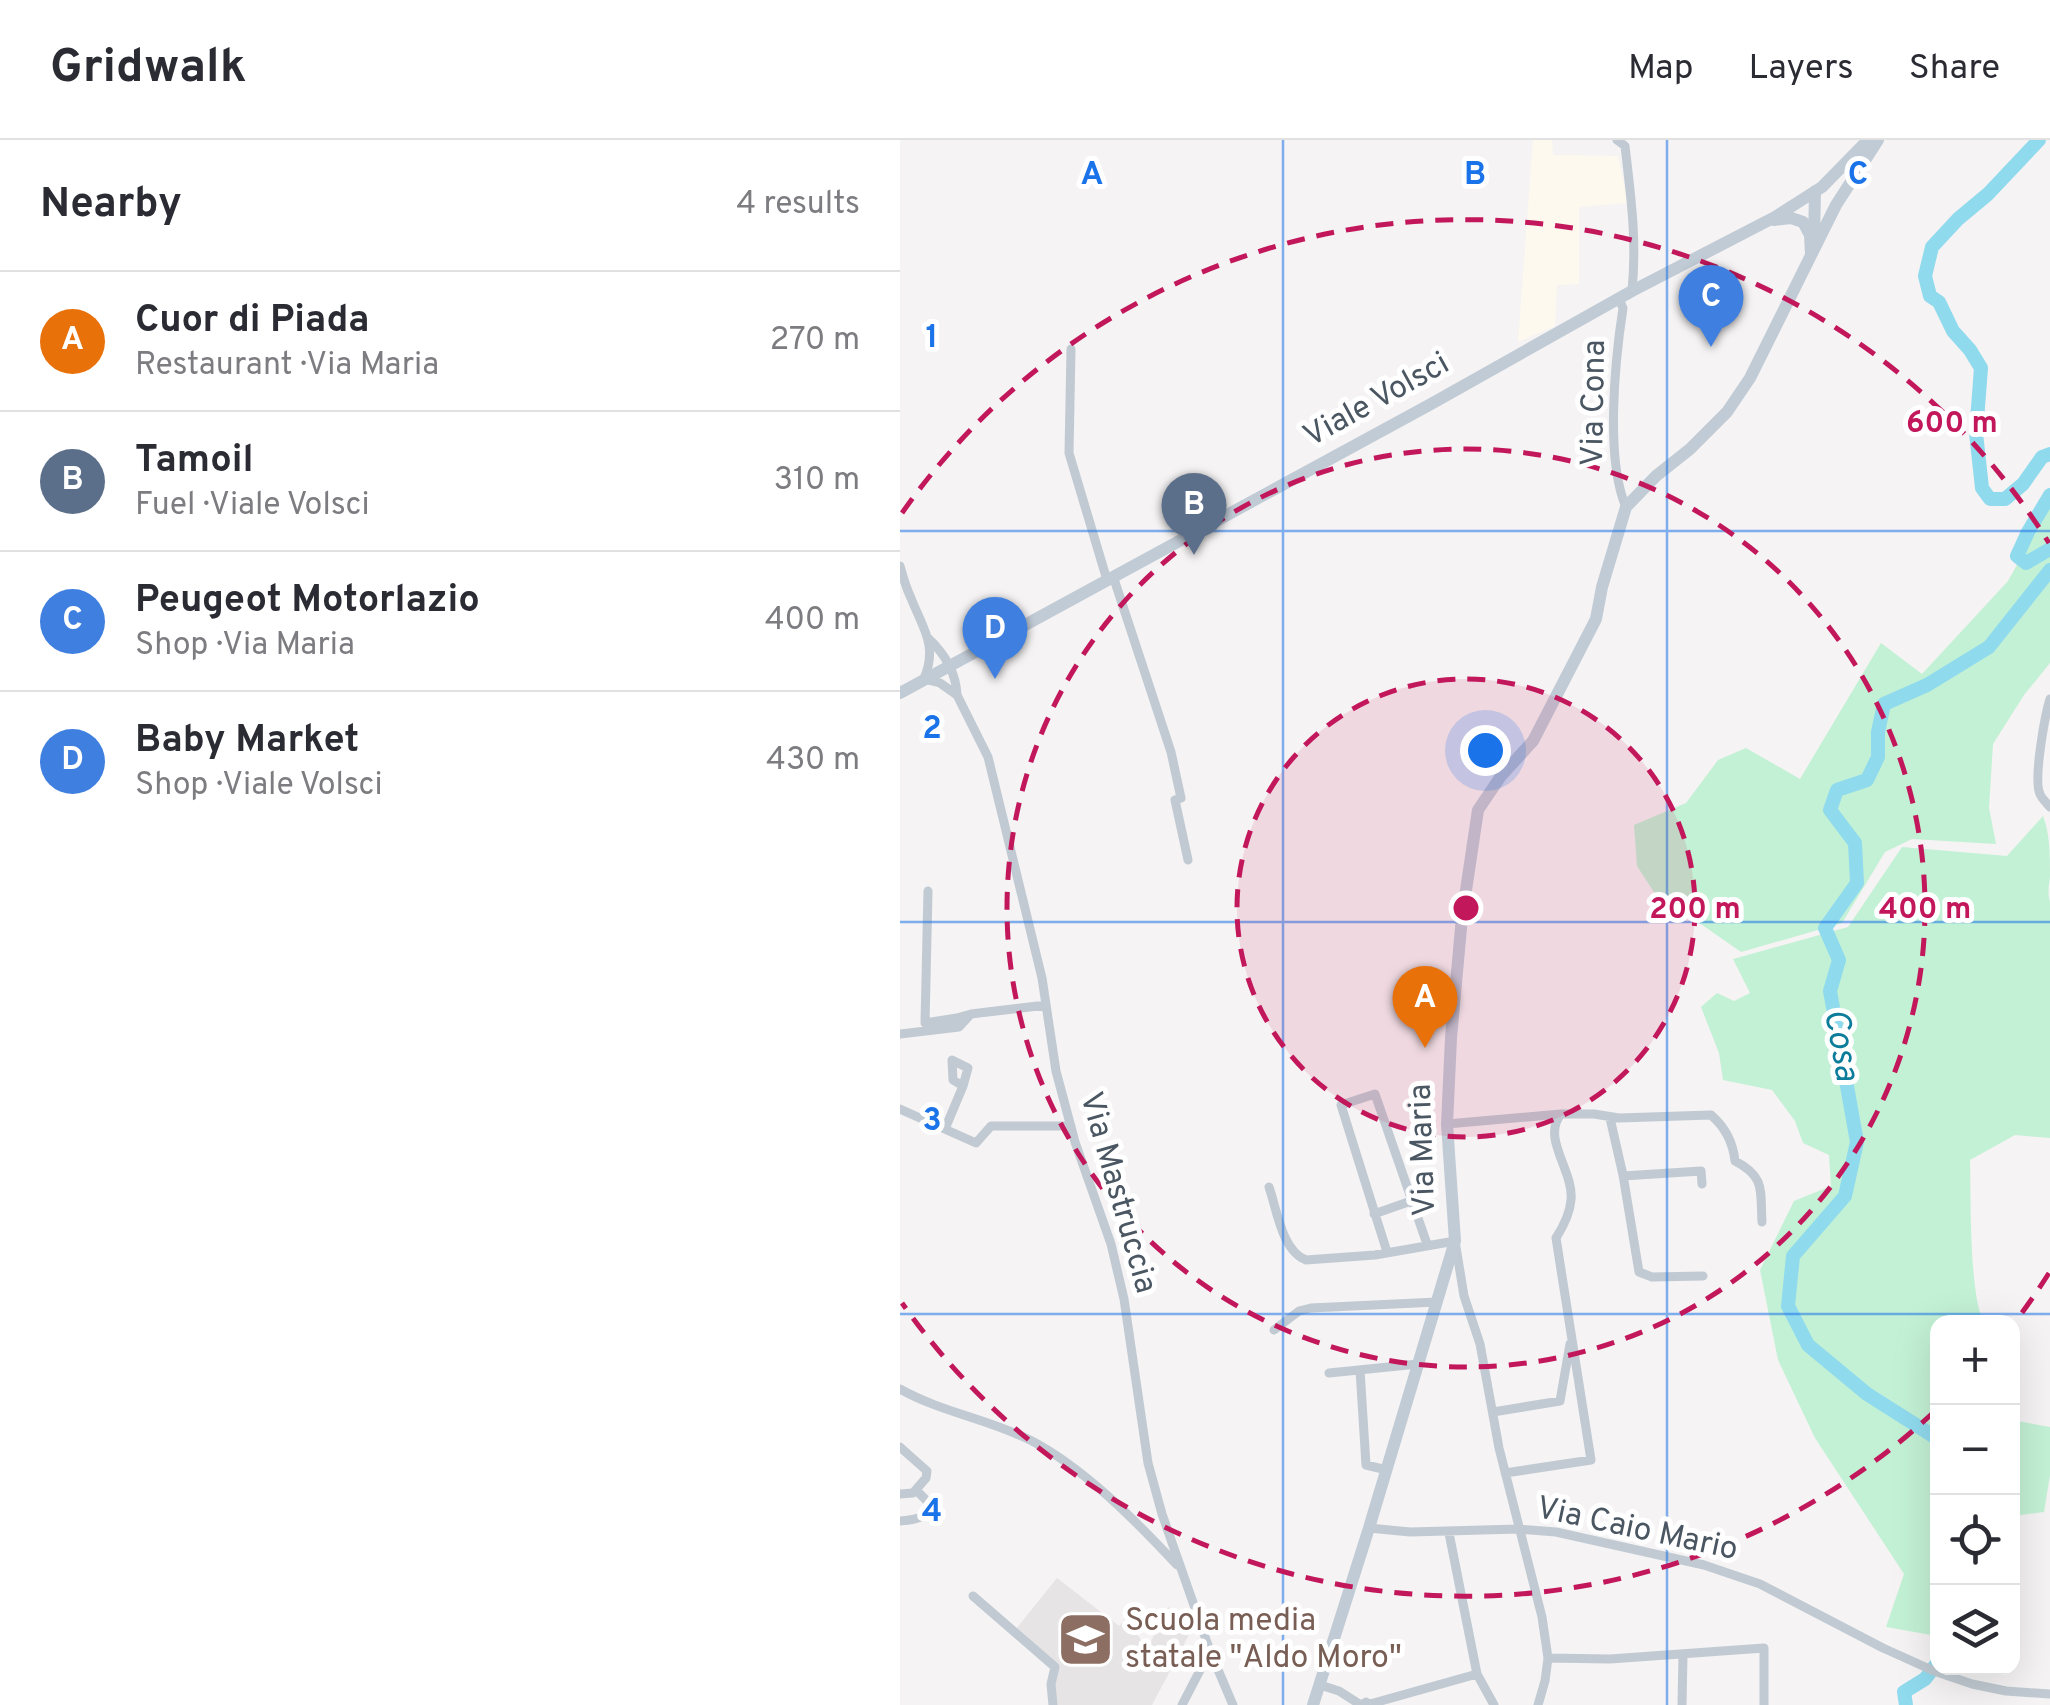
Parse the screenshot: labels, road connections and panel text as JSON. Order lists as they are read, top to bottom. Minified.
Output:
{"streets":{"street":["Viale Volsci","Via Cona","Via Maria","Via Mastruccia","Via Caio Mario"]},"crossings":[["Viale Volsci","Via Cona"],["Viale Volsci","Via Mastruccia"],["Via Cona","Via Maria"],["Via Maria","Via Caio Mario"]],"water":["Cosa"],"places":{"school or university":["Scuola media statale \"Aldo Moro\""]},"page":{"header":"Gridwalk","nav":["Map","Layers","Share"],"heading":["Nearby","4 results"],"pins":["C","B","D","A"],"list":[{"mark":"A","name":"Cuor di Piada","note":"Restaurant · Via Maria","value":"270 m"},{"mark":"B","name":"Tamoil","note":"Fuel · Viale Volsci","value":"310 m"},{"mark":"C","name":"Peugeot Motorlazio","note":"Shop · Via Maria","value":"400 m"},{"mark":"D","name":"Baby Market","note":"Shop · Viale Volsci","value":"430 m"}],"map_buttons":["+","−"]},"grid":{"columns":["A","B","C"],"rows":["1","2","3","4"]},"rings":["600 m","200 m","400 m"]}
